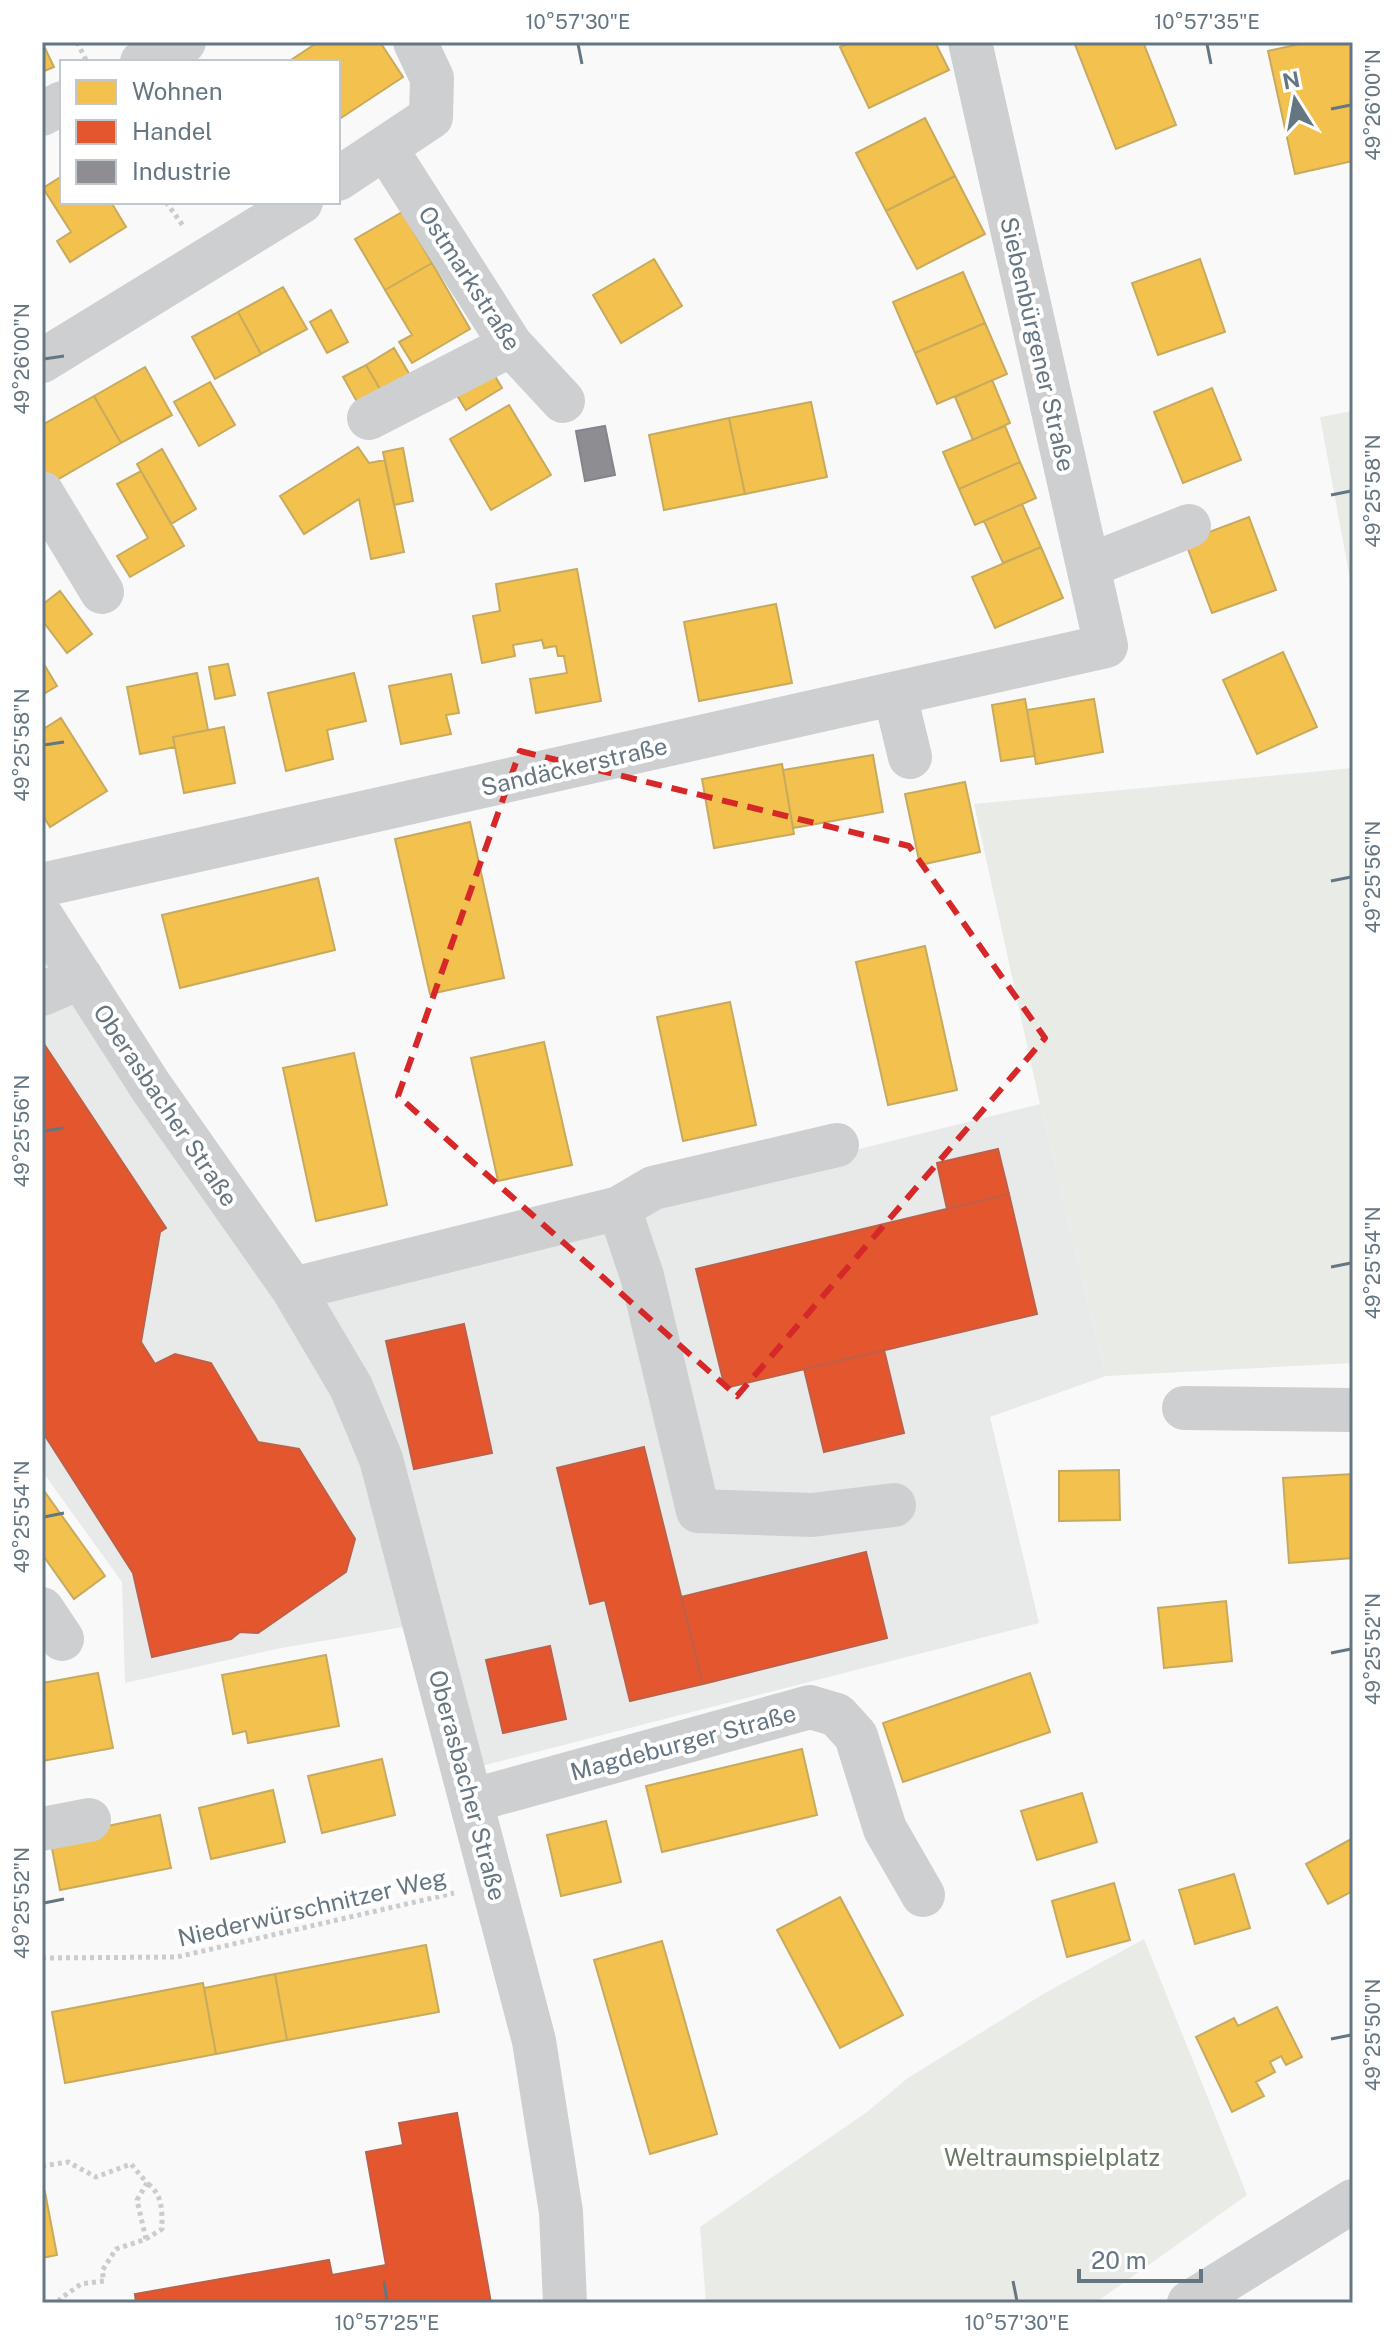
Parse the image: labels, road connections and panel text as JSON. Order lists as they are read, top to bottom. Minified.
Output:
{"streets":{"street":["Ostmarkstraße","Siebenbürgener Straße","Sandäckerstraße","Oberasbacher Straße","Magdeburger Straße"],"path":["Niederwürschnitzer Weg"]},"crossings":[["Siebenbürgener Straße","Sandäckerstraße"],["Oberasbacher Straße","Magdeburger Straße"],["Oberasbacher Straße","Niederwürschnitzer Weg"]],"parks":["Weltraumspielplatz"],"legend":["Wohnen","Handel","Industrie"],"scale_bar":"20 m","north":"top","coordinates":["10°57'30\"E","10°57'35\"E","49°26'00\"N","49°25'58\"N","49°25'56\"N","49°25'54\"N","49°25'52\"N","49°25'50\"N","10°57'25\"E"]}
